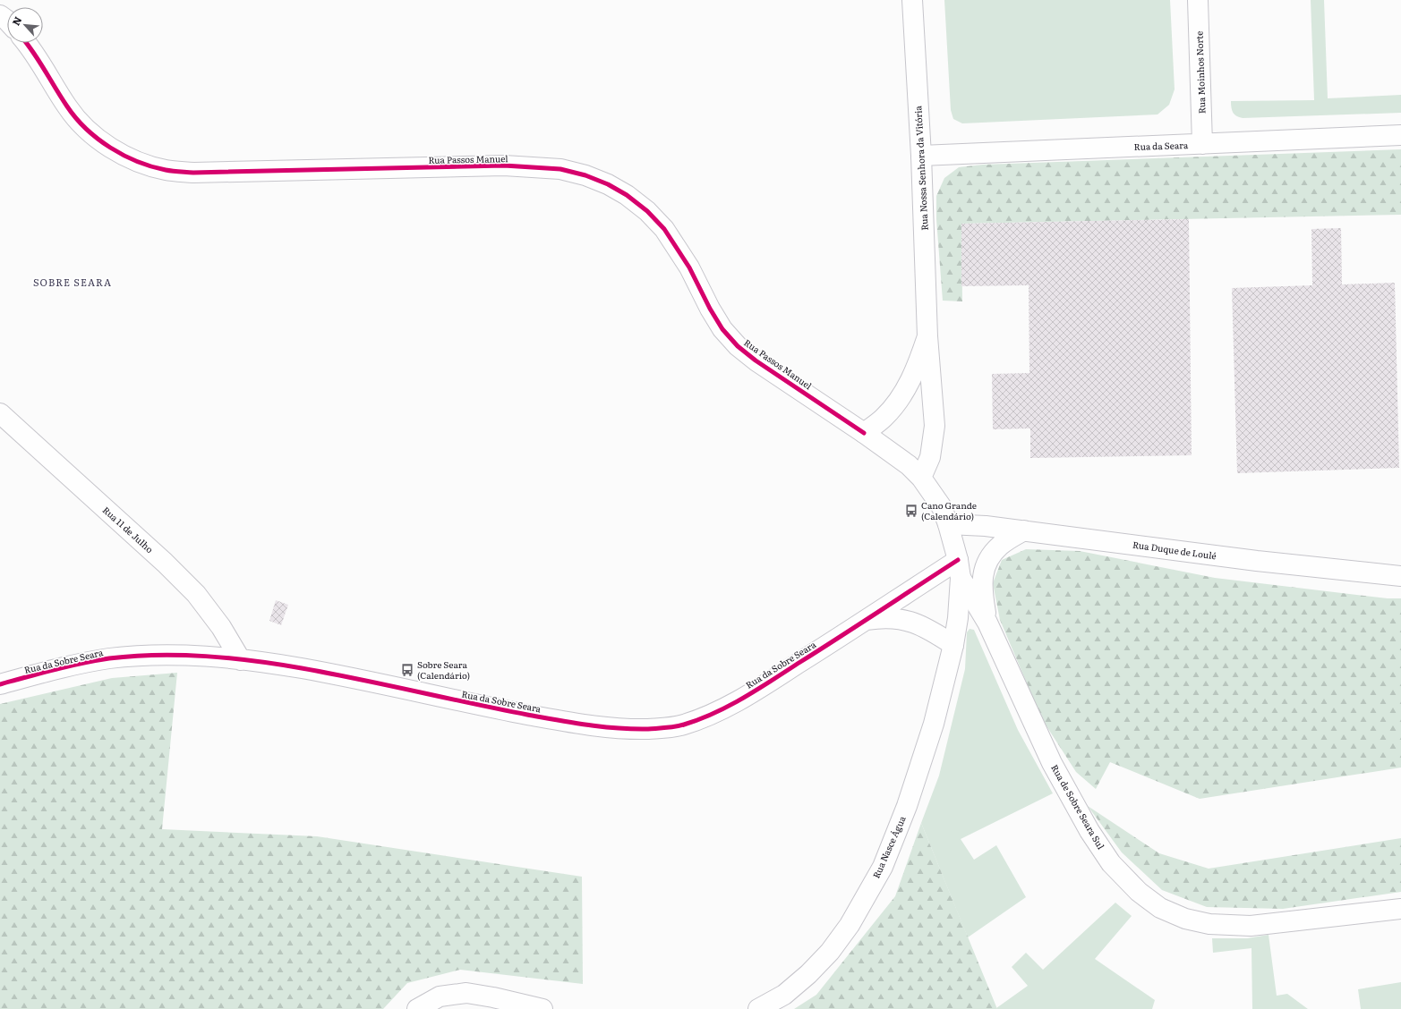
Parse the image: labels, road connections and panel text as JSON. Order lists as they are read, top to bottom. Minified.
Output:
{"streets":{"street":["Rua Moinhos Norte","Rua da Seara","Rua Passos Manuel","Rua Nossa Senhora da Vitória","Rua 11 de Julho","Rua Duque de Loulé","Rua da Sobre Seara","Rua de Sobre Seara Sul","Rua Nasce Água"]},"crossings":[["Rua Moinhos Norte","Rua da Seara"],["Rua da Seara","Rua Nossa Senhora da Vitória"],["Rua Passos Manuel","Rua Nossa Senhora da Vitória"],["Rua Passos Manuel","Rua Duque de Loulé"],["Rua Passos Manuel","Rua da Sobre Seara"],["Rua Passos Manuel","Rua de Sobre Seara Sul"],["Rua Passos Manuel","Rua Nasce Água"],["Rua 11 de Julho","Rua da Sobre Seara"],["Rua Duque de Loulé","Rua de Sobre Seara Sul"],["Rua da Sobre Seara","Rua de Sobre Seara Sul"],["Rua da Sobre Seara","Rua Nasce Água"]],"districts":["SOBRE SEARA"],"places":{"bus stop":["Cano Grande (Calendário)","Sobre Seara (Calendário)"]},"north":"top left"}
